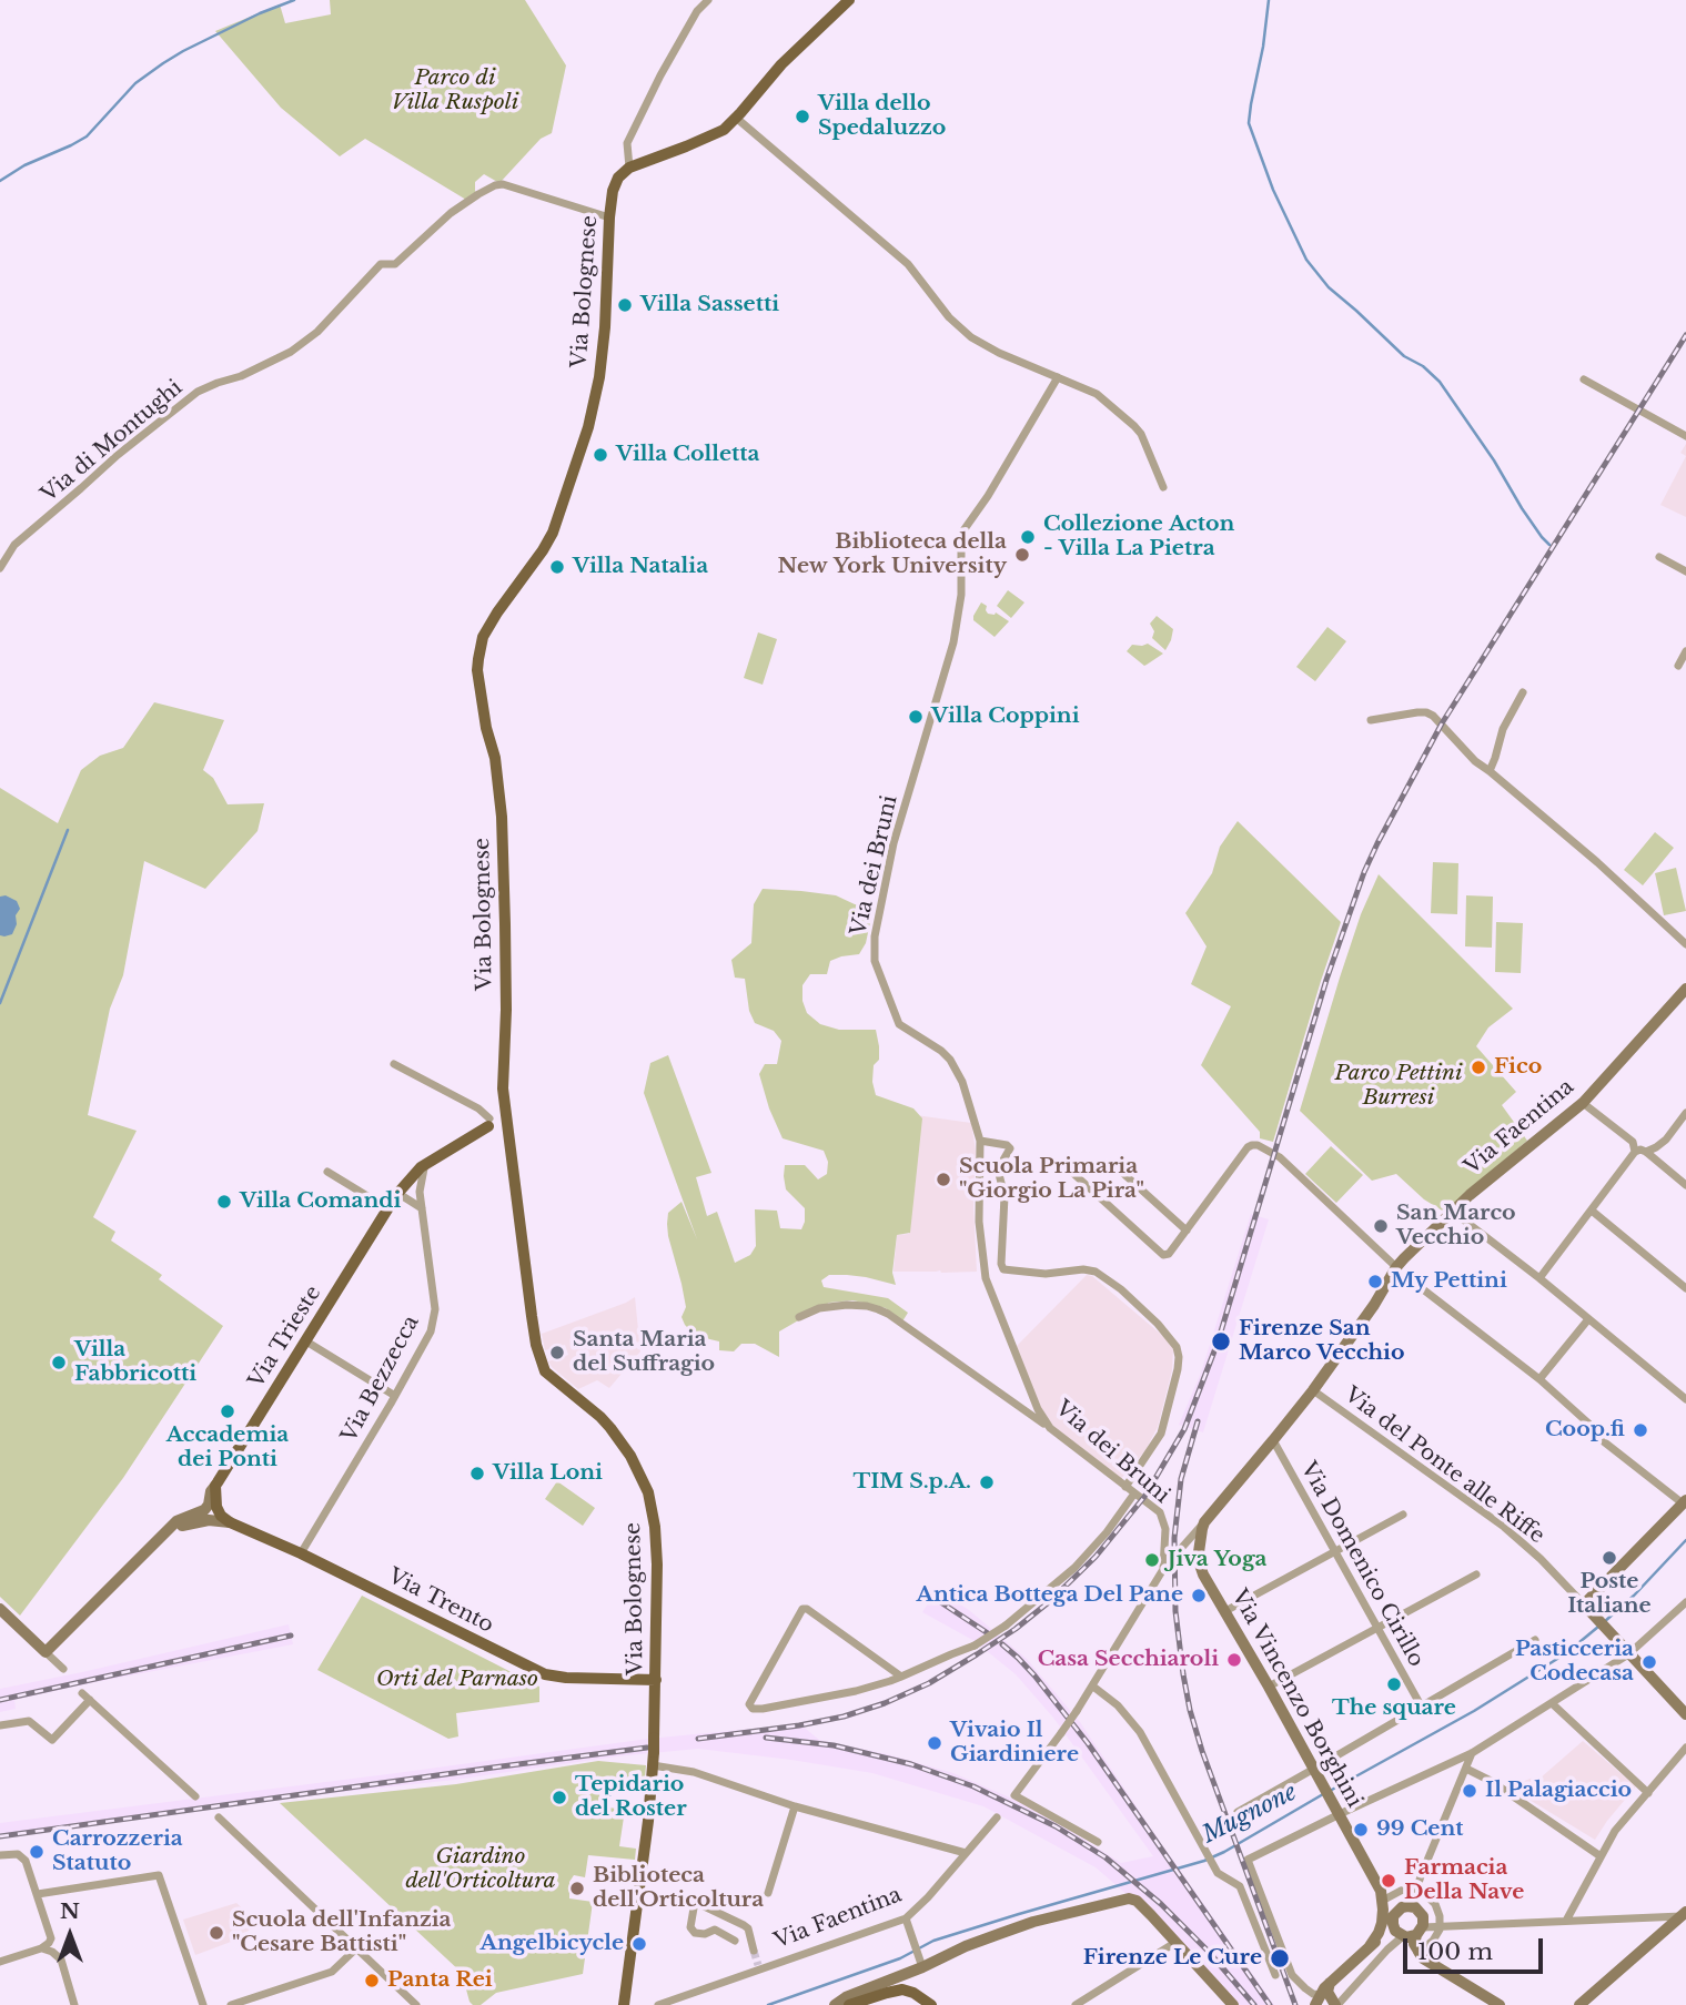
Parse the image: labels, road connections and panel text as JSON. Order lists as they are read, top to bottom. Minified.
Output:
{"streets":{"main road":["Via Bolognese","Via Trieste","Via Trento"],"street":["Via di Montughi","Via dei Bruni","Via Faentina","Via Bezzecca","Via del Ponte alle Riffe","Via Domenico Cirillo","Via Vincenzo Borghini"]},"crossings":[["Via Bolognese","Via di Montughi"],["Via Bolognese","Via Trieste"],["Via Bolognese","Via Trento"],["Via Faentina","Via del Ponte alle Riffe"],["Via Faentina","Via Domenico Cirillo"],["Via Faentina","Via Vincenzo Borghini"],["Via Trieste","Via Bezzecca"],["Via Trieste","Via Trento"],["Via Bezzecca","Via Trento"]],"water":["Mugnone"],"parks":["Parco di Villa Ruspoli","Parco Pettini Burresi","Orti del Parnaso","Giardino dell'Orticoltura"],"places":["Villa dello Spedaluzzo","Villa Sassetti","Villa Colletta","Collezione Acton - Villa La Pietra","Biblioteca della New York University","Villa Natalia","Villa Coppini","Fico","Scuola Primaria \"Giorgio La Pira\"","Villa Comandi","San Marco Vecchio","My Pettini","Firenze San Marco Vecchio","Santa Maria del Suffragio","Villa Fabbricotti","Accademia dei Ponti","Coop.fi","Villa Loni","TIM S.p.A.","Poste Italiane","Jiva Yoga","Antica Bottega Del Pane","Casa Secchiaroli","Pasticceria Codecasa","The square","Vivaio Il Giardiniere","Il Palagiaccio","Tepidario del Roster","99 Cent","Carrozzeria Statuto","Farmacia Della Nave","Biblioteca dell'Orticoltura","Scuola dell'Infanzia \"Cesare Battisti\"","Angelbicycle","Firenze Le Cure","Panta Rei"],"scale_bar":"100 m","north":"top"}
